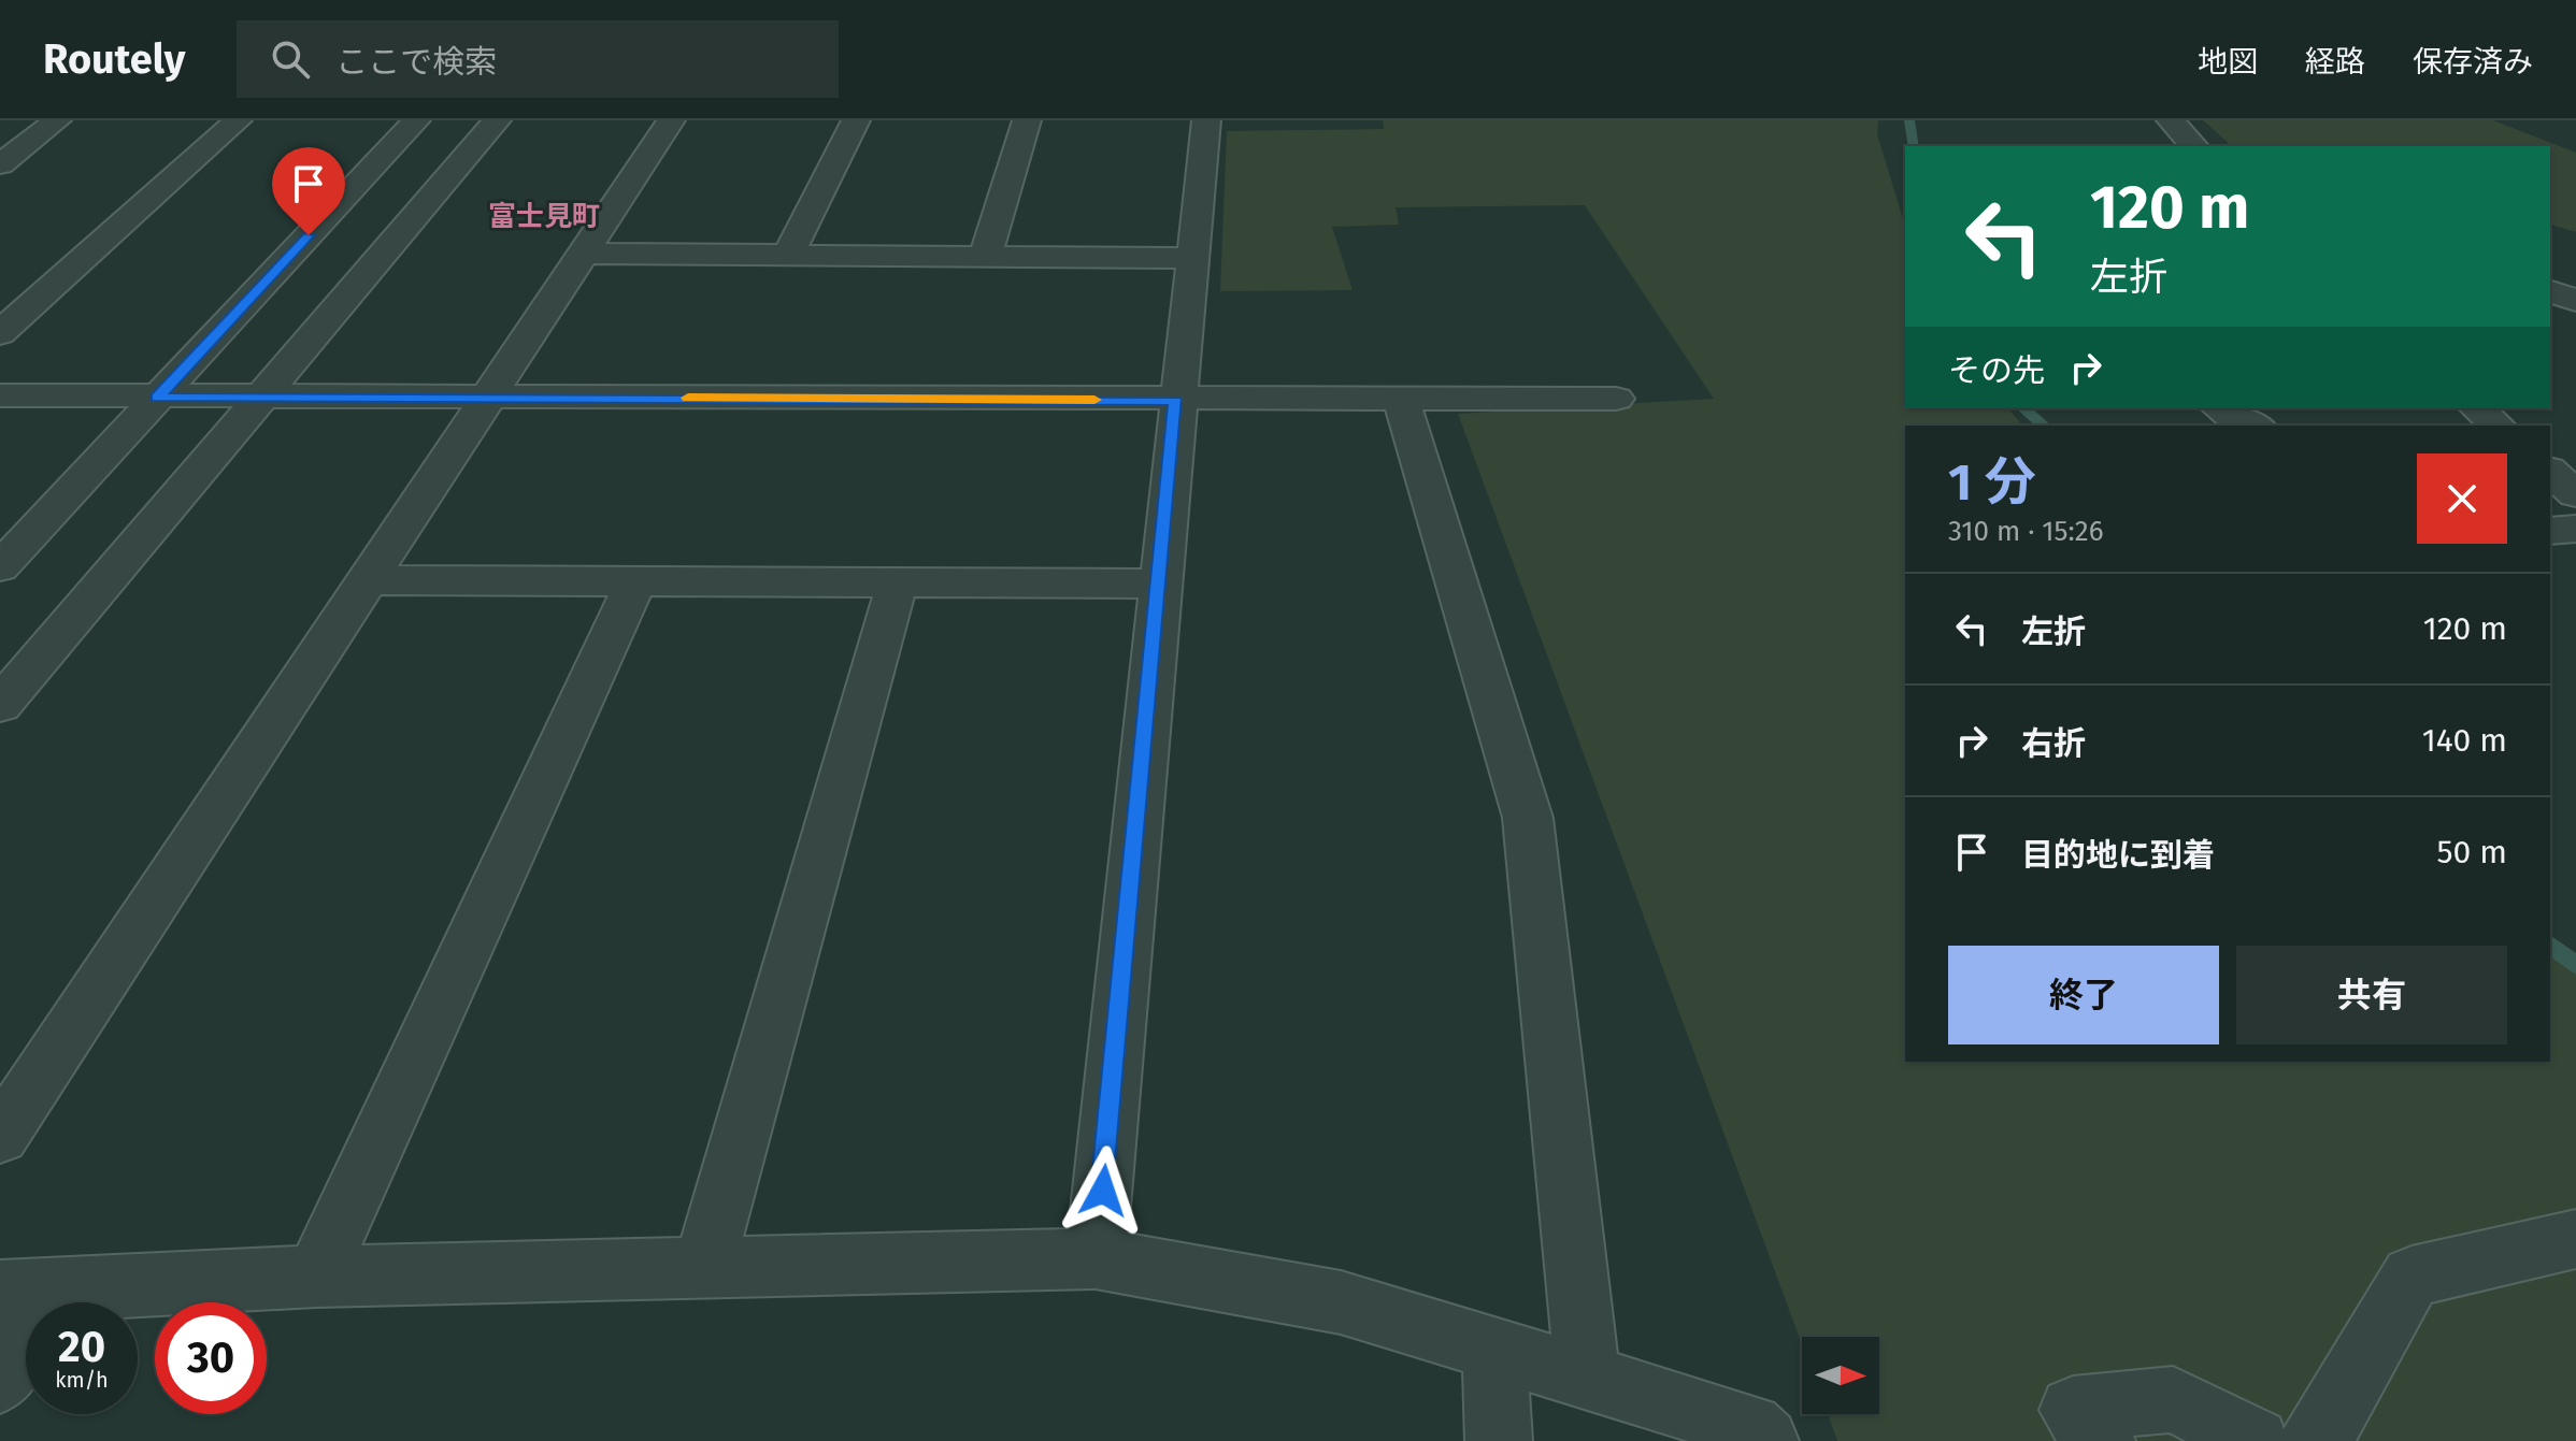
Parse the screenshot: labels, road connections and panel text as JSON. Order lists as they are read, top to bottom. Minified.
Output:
{"districts":["富士見町"],"north":"right","page":{"header":"Routely","search":"ここで検索","nav":["地図","経路","保存済み"],"turn":["120 m","左折"],"then":"その先","heading":["1 分","310 m · 15:26"],"list":[{"name":"左折","value":"120 m"},{"name":"右折","value":"140 m"},{"name":"目的地に到着","value":"50 m"}],"buttons":["終了","共有"],"speed":"20 km/h","limit":"30"}}
